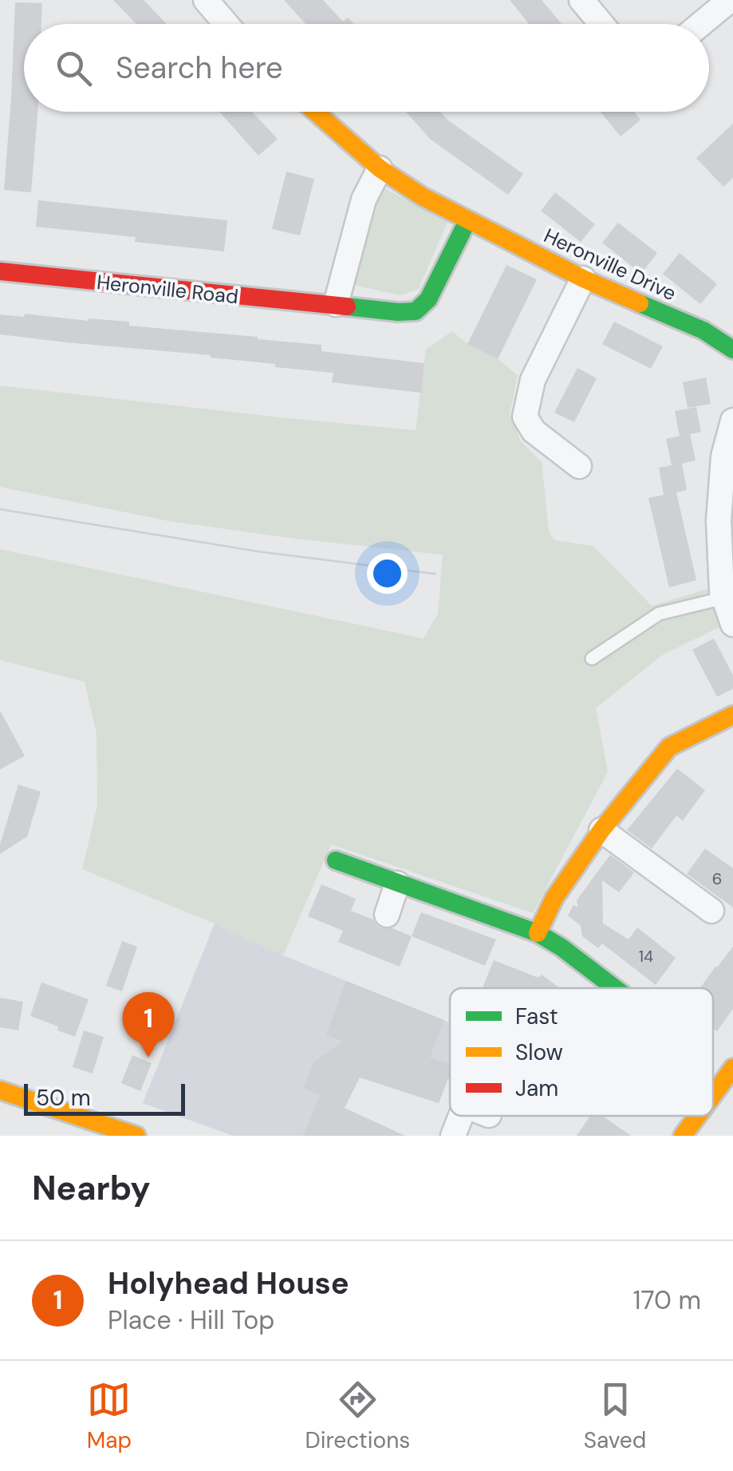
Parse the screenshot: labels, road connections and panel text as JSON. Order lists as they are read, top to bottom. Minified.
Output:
{"streets":{"street":["Heronville Drive","Heronville Road"]},"crossings":[["Heronville Drive","Heronville Road"]],"house_numbers":["6","14"],"legend":["Fast","Slow","Jam"],"scale_bar":"50 m","page":{"search":"Search here","pins":"1","scale":"50 m","heading":"Nearby","list":[{"mark":"1","name":"Holyhead House","note":"Place · Hill Top","value":"170 m"}],"nav":["Map","Directions","Saved"]}}
